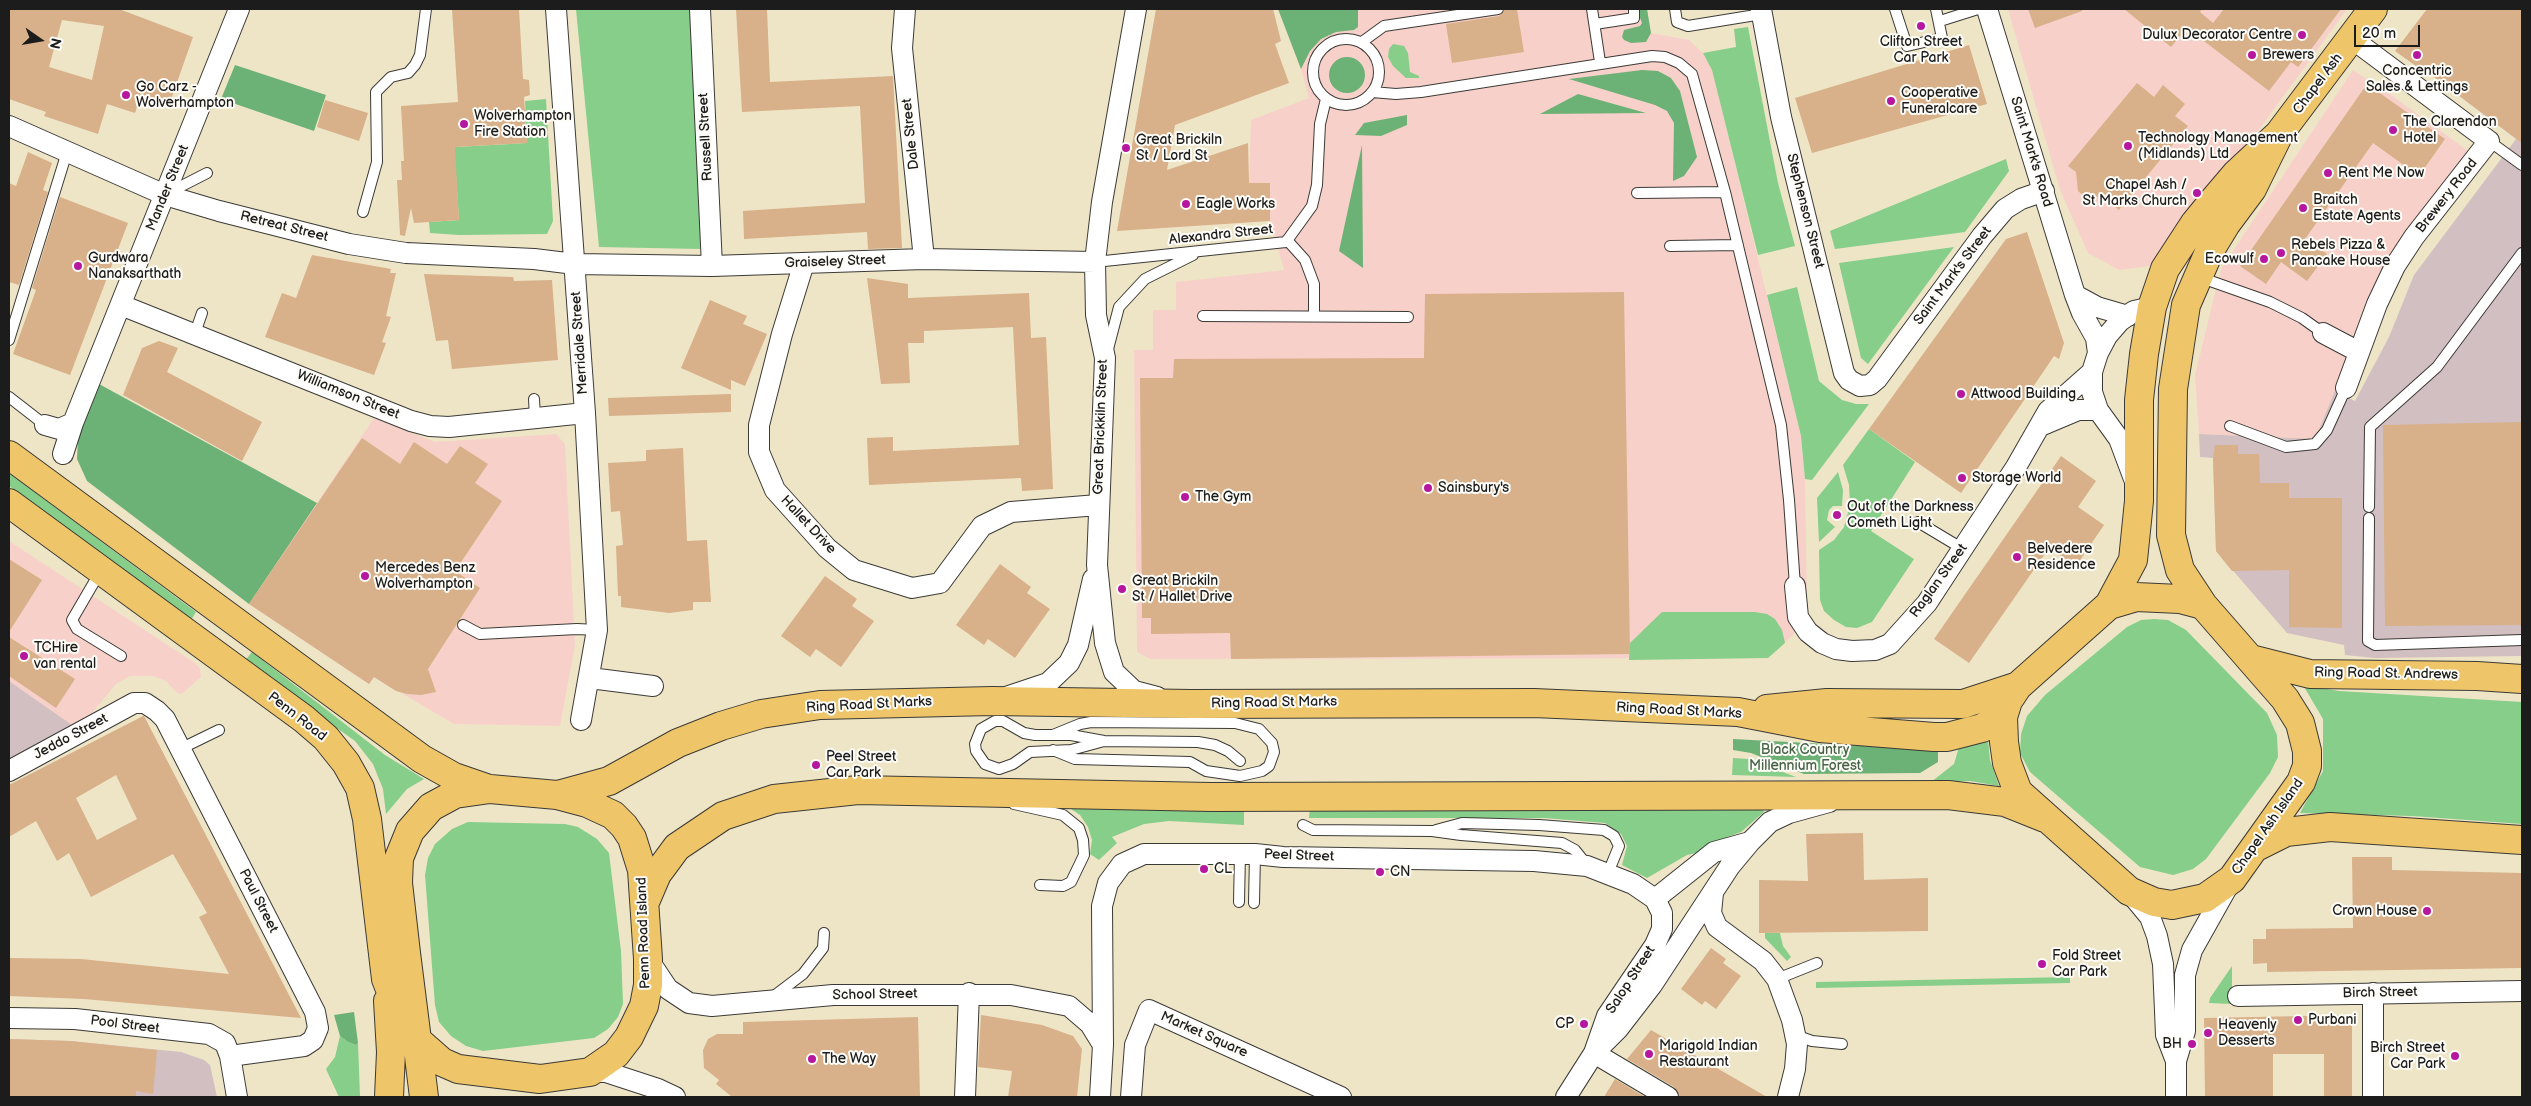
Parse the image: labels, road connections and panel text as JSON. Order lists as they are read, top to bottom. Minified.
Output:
{"streets":{"highway":["Chapel Ash","Ring Road St. Andrews","Ring Road St Marks","Penn Road","Chapel Ash Island","Penn Road Island"],"street":["Dale Street","Russell Street","Saint Mark's Road","Mander Street","Brewery Road","Stephenson Street","Retreat Street","Graiseley Street","Saint Mark's Street","Merridale Street","Williamson Street","Great Brickkiln Street","Hallet Drive","Raglan Street","Jeddo Street","Peel Street","Paul Street","Salop Street","Birch Street","School Street","Pool Street","Market Square"],"lane":["Alexandra Street"]},"crossings":[["Dale Street","Graiseley Street"],["Russell Street","Graiseley Street"],["Saint Mark's Road","Saint Mark's Street"],["Mander Street","Retreat Street"],["Mander Street","Williamson Street"],["Stephenson Street","Saint Mark's Street"],["Retreat Street","Graiseley Street"],["Retreat Street","Merridale Street"],["Alexandra Street","Graiseley Street"],["Alexandra Street","Great Brickkiln Street"],["Graiseley Street","Merridale Street"],["Graiseley Street","Great Brickkiln Street"],["Graiseley Street","Hallet Drive"],["Merridale Street","Williamson Street"],["Great Brickkiln Street","Hallet Drive"],["Great Brickkiln Street","Ring Road St Marks"],["Ring Road St. Andrews","Chapel Ash Island"],["Ring Road St Marks","Chapel Ash Island"],["Ring Road St Marks","Penn Road Island"],["Penn Road","Penn Road Island"],["Jeddo Street","Paul Street"],["Peel Street","Salop Street"],["Peel Street","School Street"],["Paul Street","Pool Street"],["Penn Road Island","School Street"]],"parks":["Black Country Millennium Forest"],"places":["Clifton Street Car Park","Dulux Decorator Centre","Brewers","Concentric Sales & Lettings","Go Carz - Wolverhampton","Cooperative Funeralcare","Wolverhampton Fire Station","The Clarendon Hotel","Technology Management (Midlands) Ltd","Great Brickiln St / Lord St","Rent Me Now","Chapel Ash / St Marks Church","Eagle Works","Braitch Estate Agents","Rebels Pizza & Pancake House","Ecowulf","Gurdwara Nanaksarthath","Attwood Building","Storage World","Sainsbury's","The Gym","Out of the Darkness Cometh Light","Belvedere Residence","Mercedes Benz Wolverhampton","Great Brickiln St / Hallet Drive","TCHire van rental","Peel Street Car Park","CL","CN","Crown House","Fold Street Car Park","Purbani","CP","Heavenly Desserts","BH","Marigold Indian Restaurant","Birch Street Car Park","The Way"],"scale_bar":"20 m","north":"right"}
